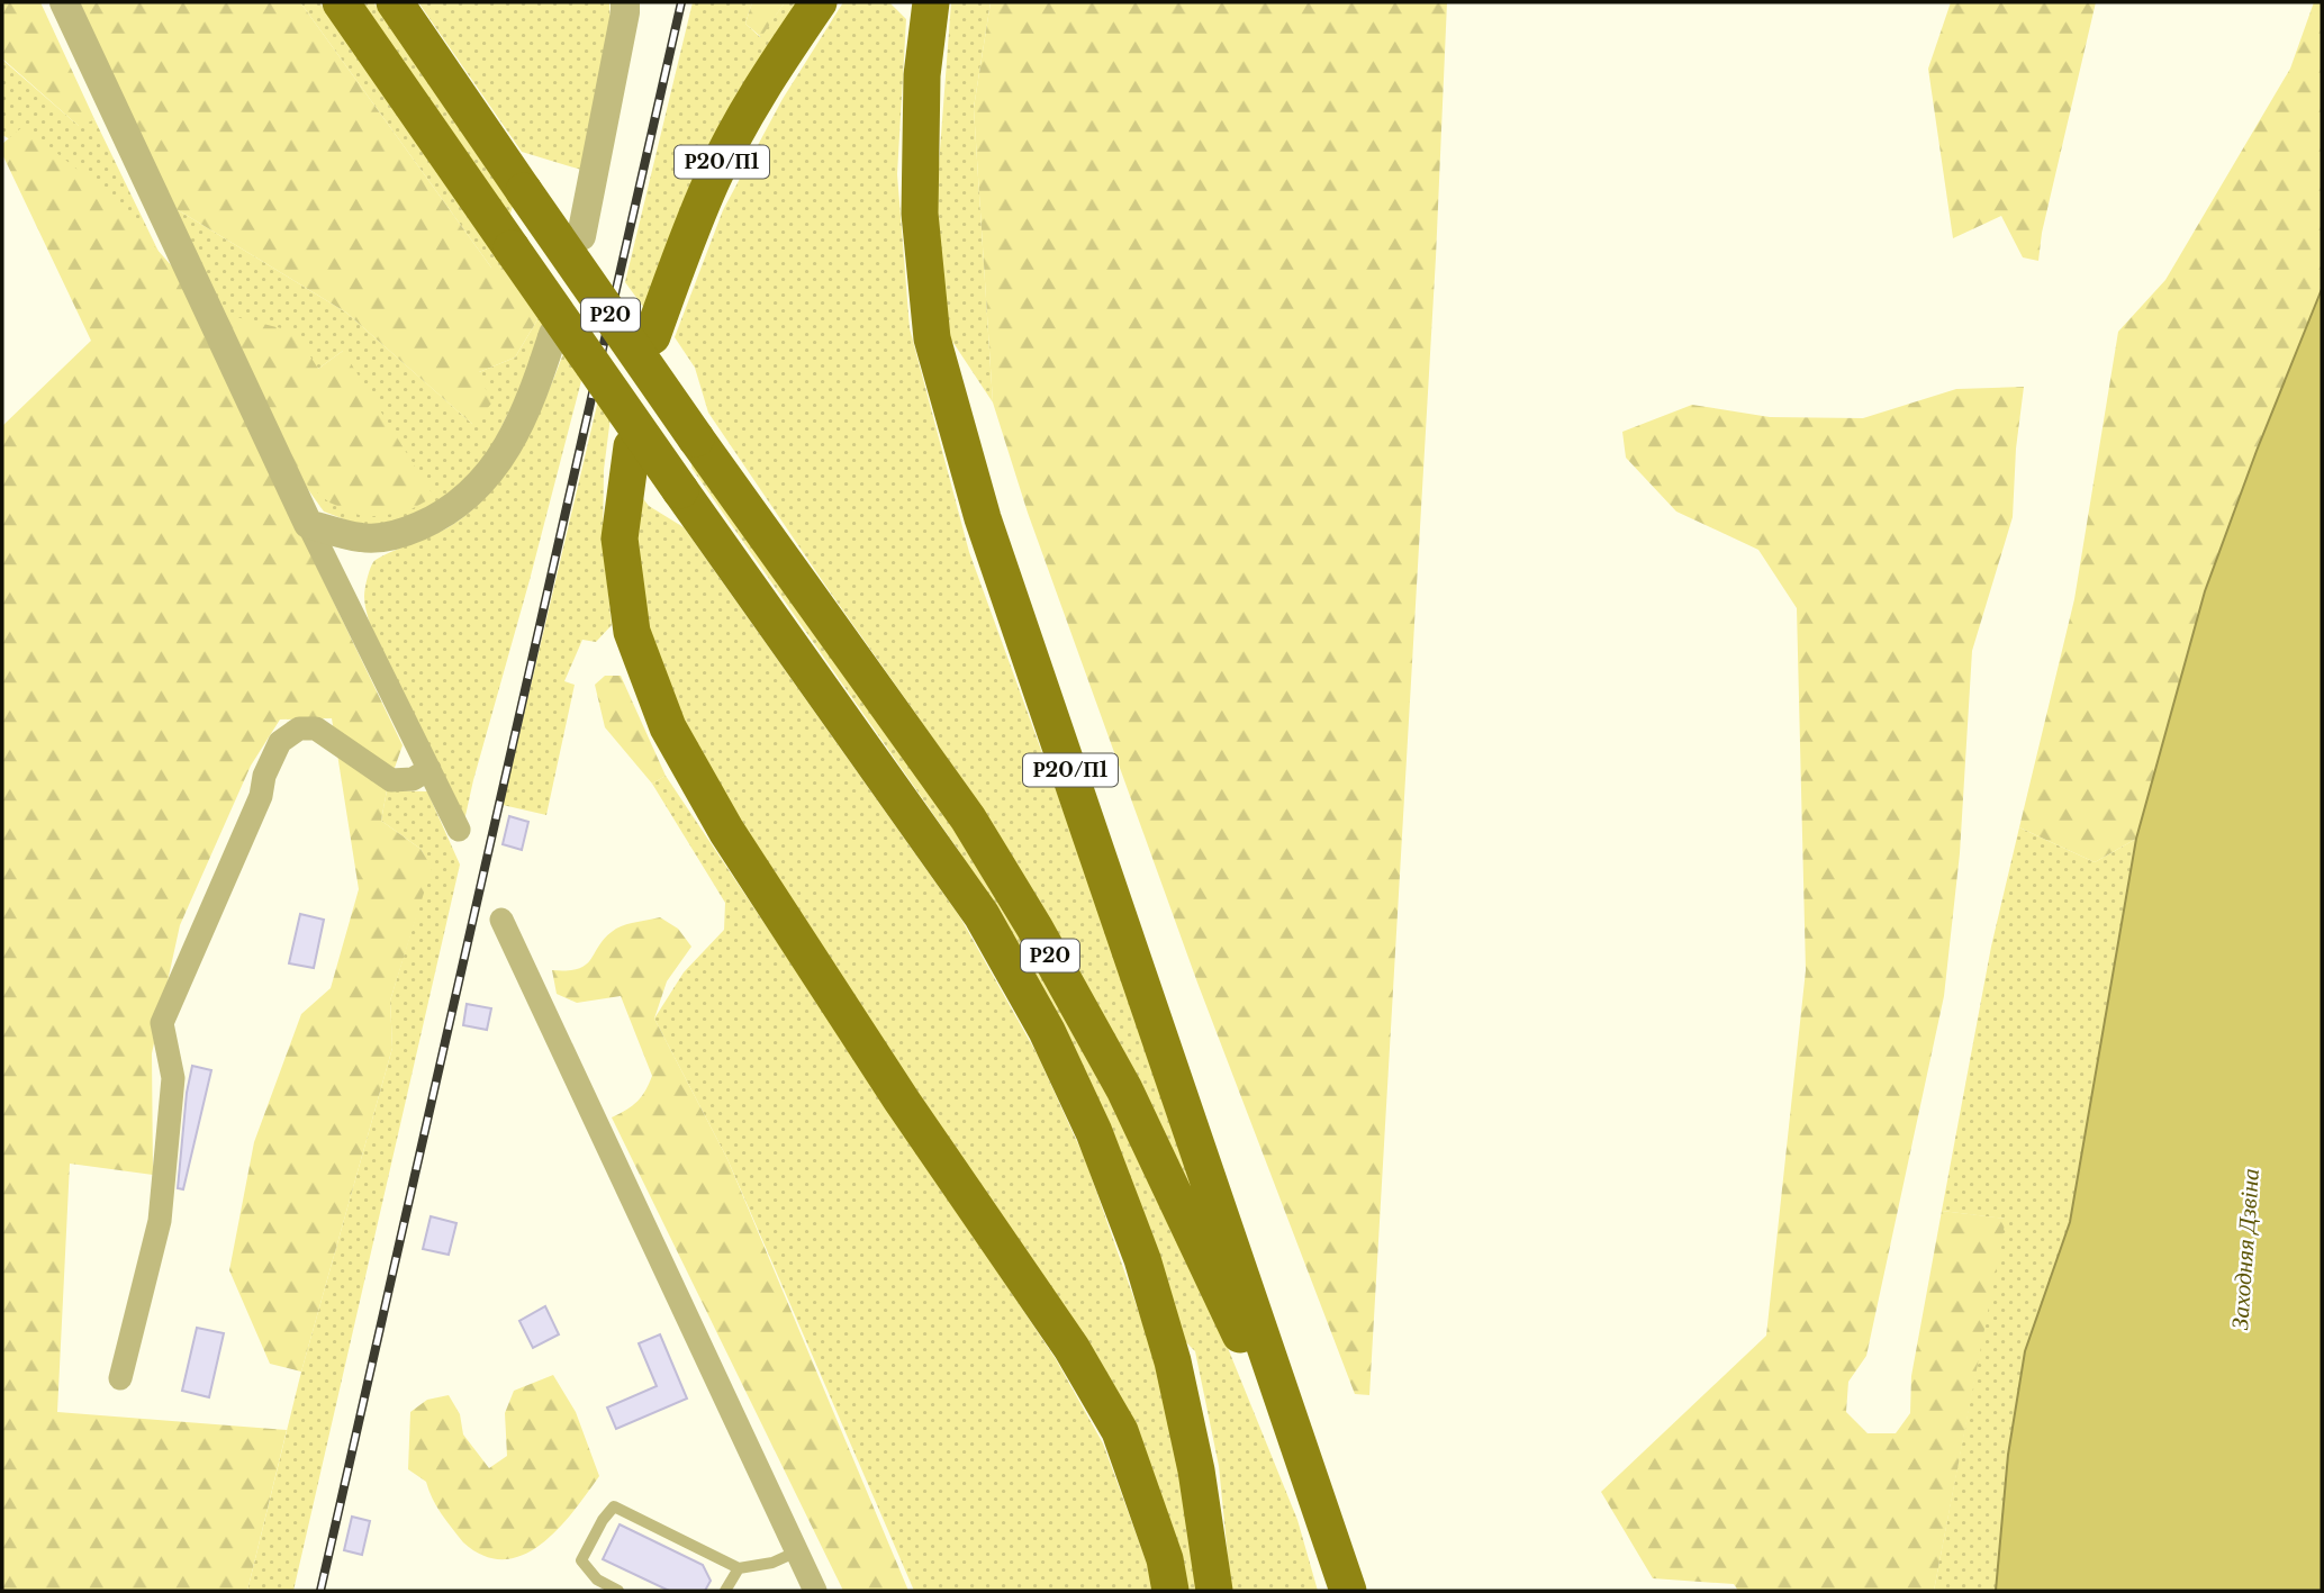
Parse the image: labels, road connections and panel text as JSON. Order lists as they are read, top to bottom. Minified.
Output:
{"streets":{"main road":["Р20/П1","Р20"]},"crossings":[["Р20/П1","Р20"]],"water":["Заходняя Дзвіна"]}
